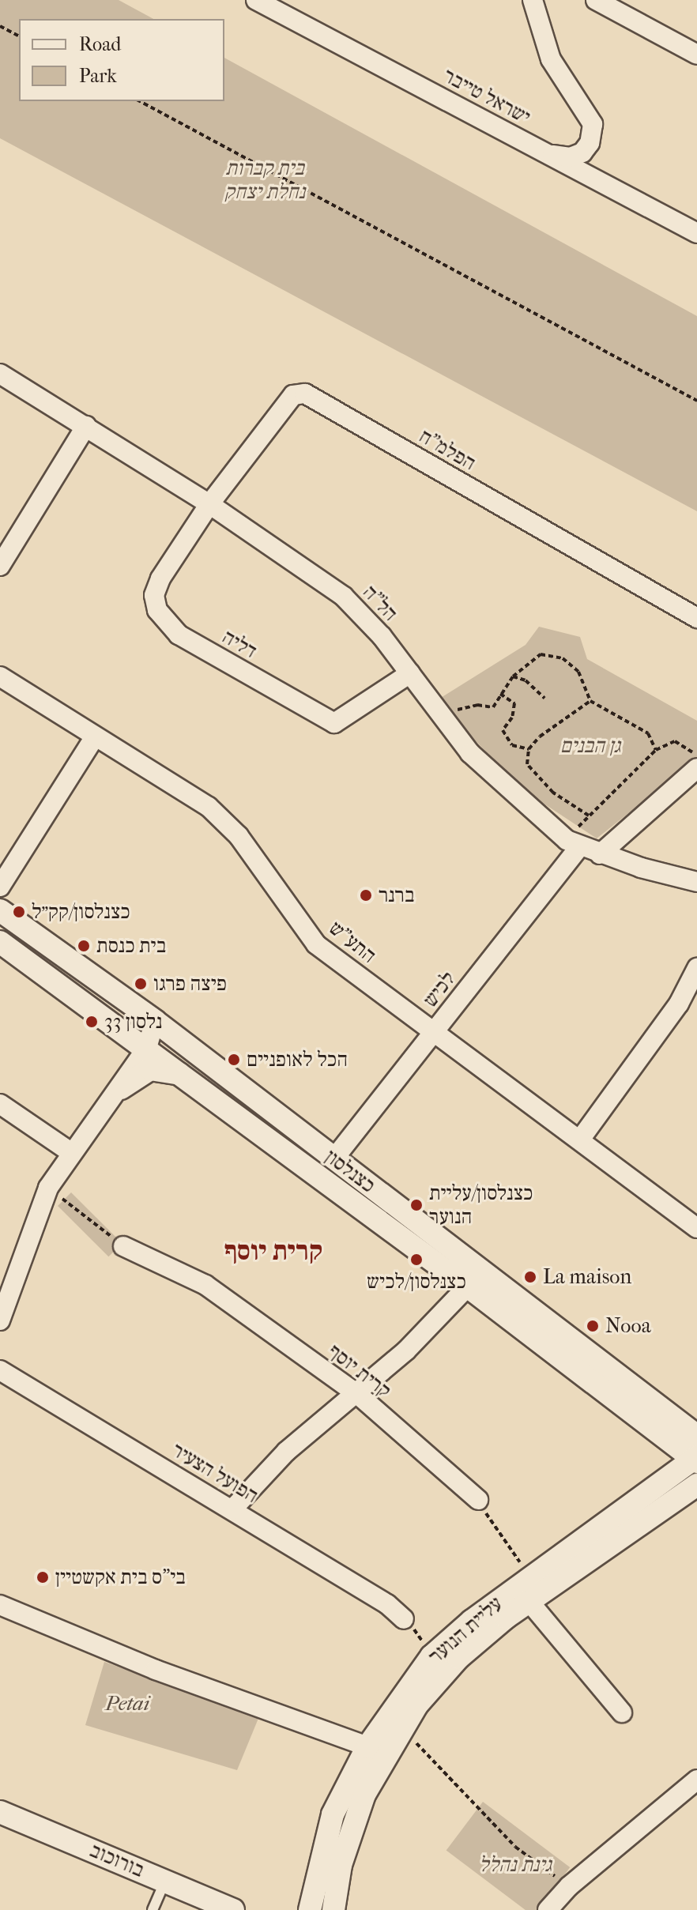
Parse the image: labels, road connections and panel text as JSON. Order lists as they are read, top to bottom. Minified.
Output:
{"streets":{"street":["ישראל טייבר","הפלמ\"ח","הל\"ה","דליה","התע\"ש","לכיש","כצנלסון","קרית יוסף","הפועל הצעיר","עליית הנוער","בורוכוב"]},"crossings":[["הפלמ\"ח","הל\"ה"],["הפלמ\"ח","דליה"],["הל\"ה","דליה"],["הל\"ה","לכיש"],["התע\"ש","לכיש"],["לכיש","כצנלסון"],["כצנלסון","עליית הנוער"]],"districts":["קרית יוסף"],"parks":["בית קברות נחלת יצחק","גן הבנים","Petai","גינת נהלל"],"places":["ברנר","כצנלסון/קק״ל","בית כנסת","פיצה פרגו","נלסון 33","הכל לאופניים","כצנלסון/עליית הנוער","כצנלסון/לכיש","La maison","Nooa","בי\"ס בית אקשטיין"],"legend":["Road","Park"]}
